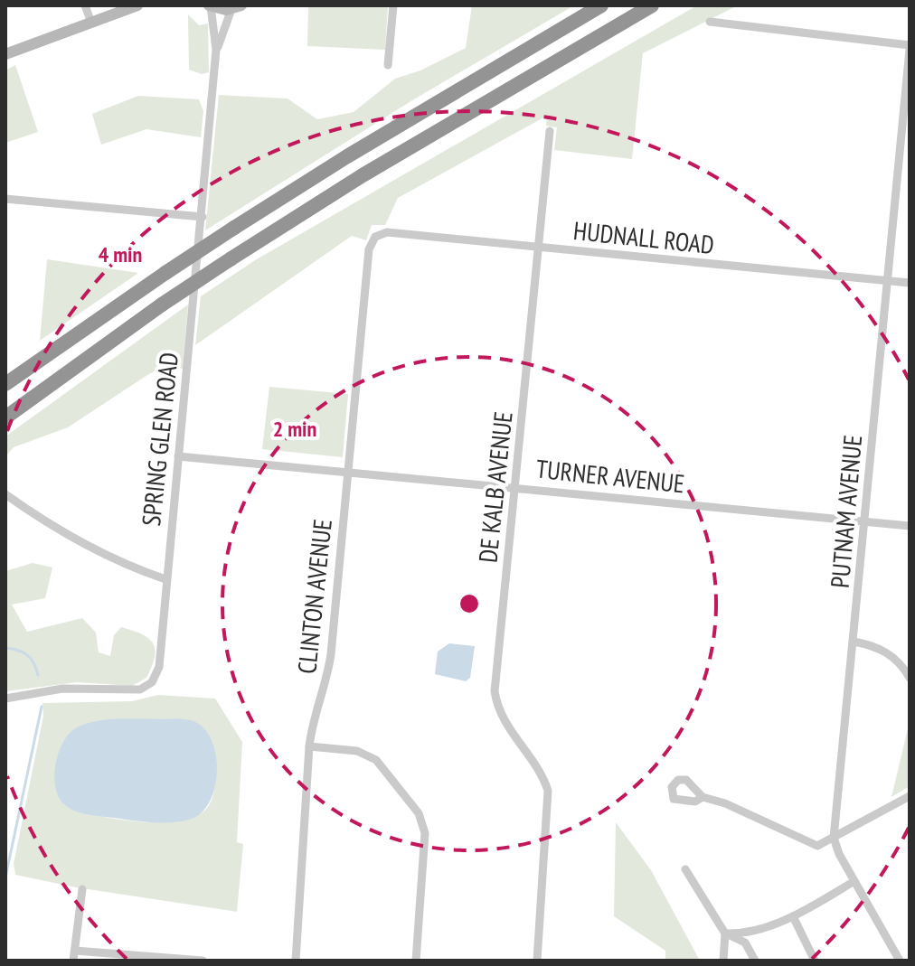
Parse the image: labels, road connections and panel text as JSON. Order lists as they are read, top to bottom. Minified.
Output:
{"streets":{"street":["HUDNALL ROAD","SPRING GLEN ROAD","TURNER AVENUE","DE KALB AVENUE","PUTNAM AVENUE","CLINTON AVENUE"]},"crossings":[["HUDNALL ROAD","DE KALB AVENUE"],["HUDNALL ROAD","PUTNAM AVENUE"],["HUDNALL ROAD","CLINTON AVENUE"],["SPRING GLEN ROAD","TURNER AVENUE"],["TURNER AVENUE","DE KALB AVENUE"],["TURNER AVENUE","PUTNAM AVENUE"],["TURNER AVENUE","CLINTON AVENUE"]],"rings":["4 min","2 min"]}
